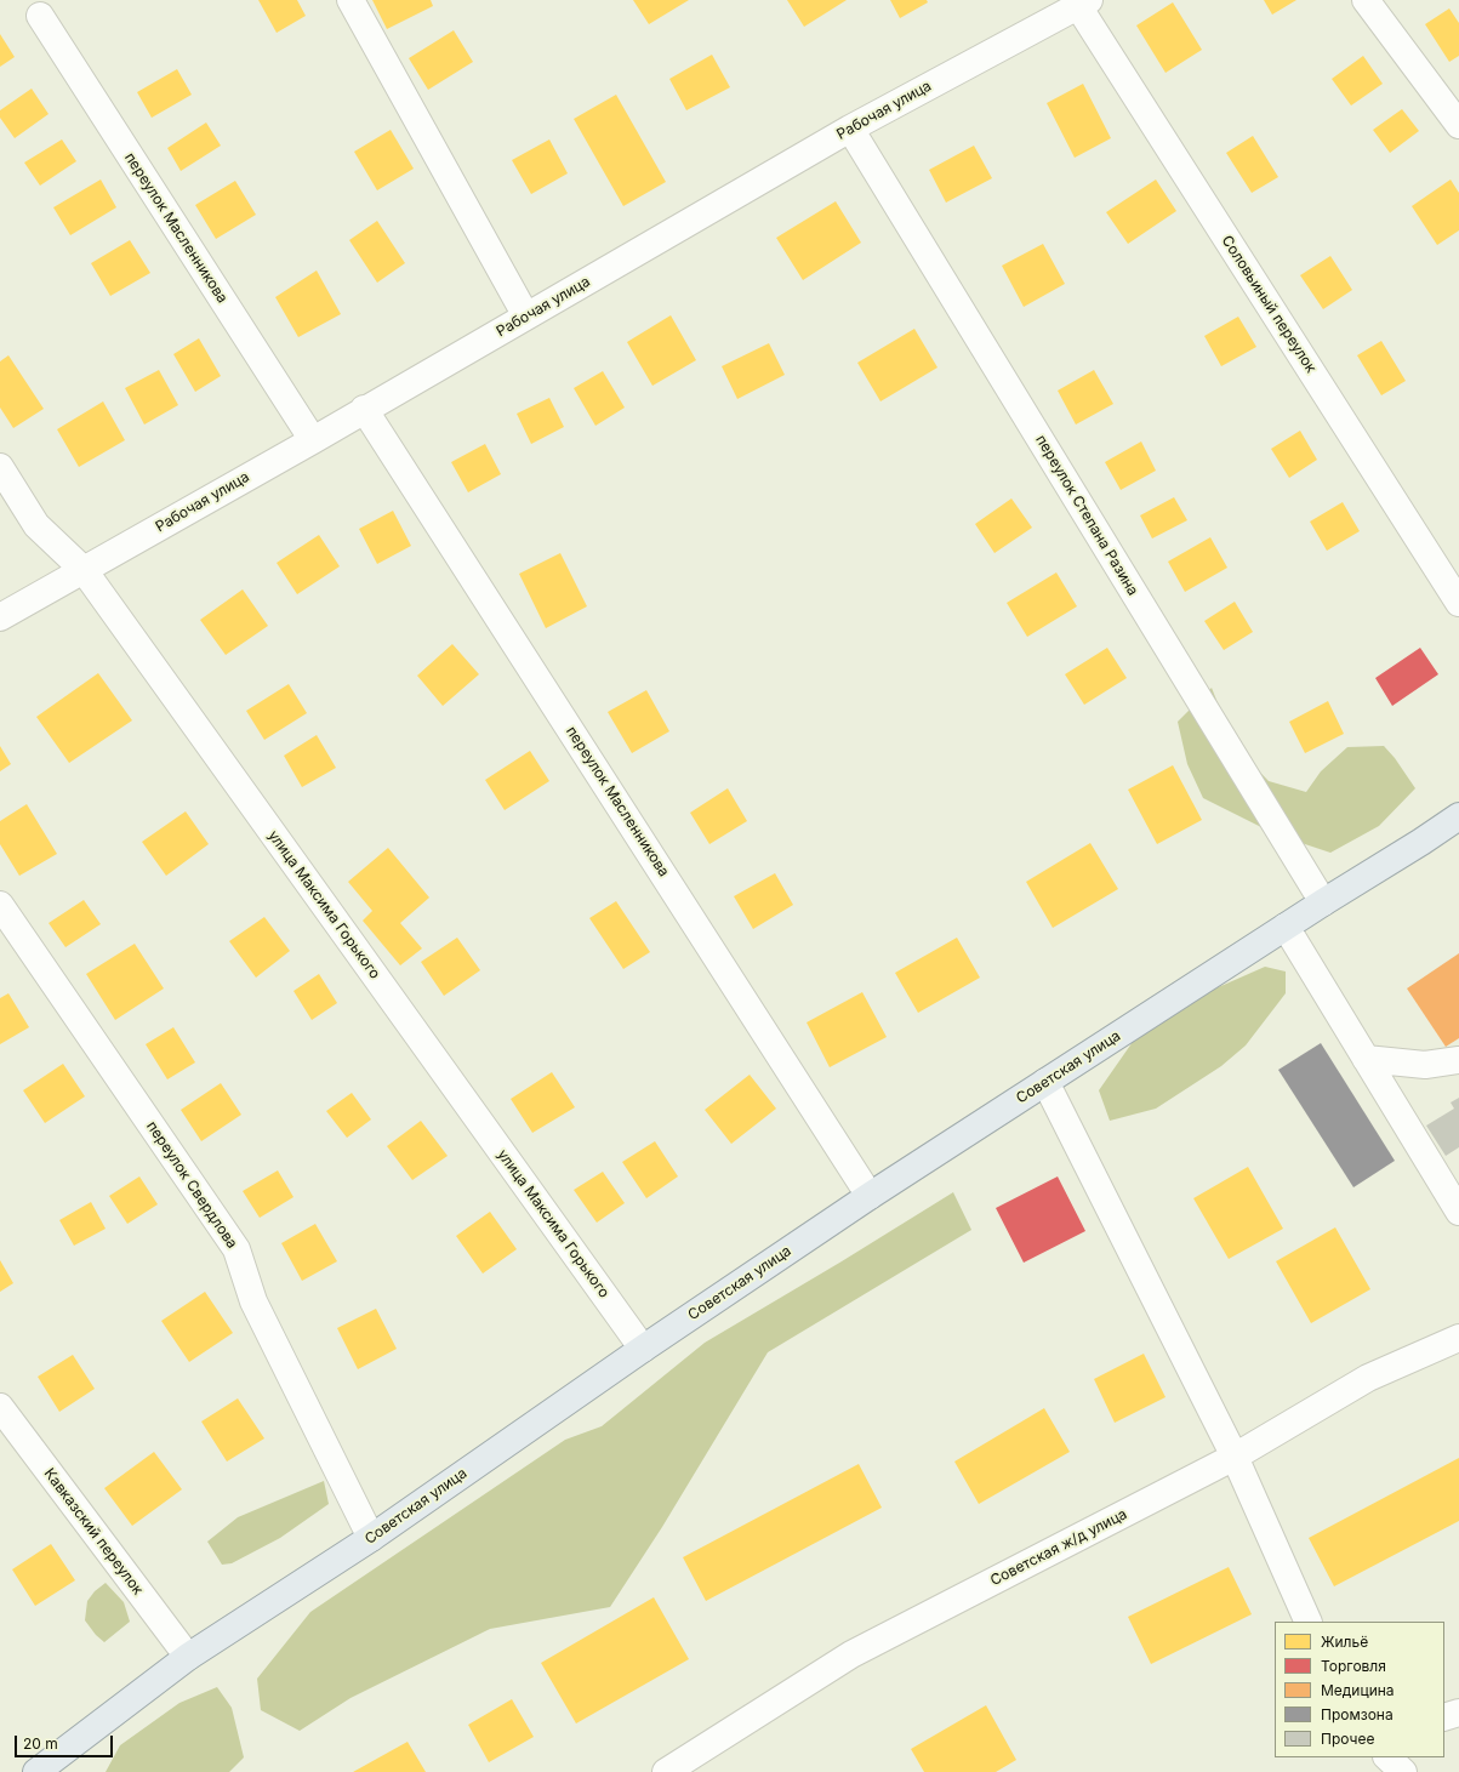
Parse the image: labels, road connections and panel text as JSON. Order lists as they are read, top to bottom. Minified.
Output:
{"streets":{"main road":["Советская улица"],"street":["Рабочая улица","переулок Масленникова","Соловьиный переулок","переулок Степана Разина","улица Максима Горького","переулок Свердлова","Кавказский переулок","Советская ж/д улица"]},"crossings":[["Рабочая улица","переулок Масленникова"],["Рабочая улица","Соловьиный переулок"],["Рабочая улица","переулок Степана Разина"],["Рабочая улица","улица Максима Горького"],["переулок Масленникова","Советская улица"],["переулок Степана Разина","Советская улица"],["улица Максима Горького","Советская улица"],["Советская улица","переулок Свердлова"],["Советская улица","Кавказский переулок"]],"legend":["Жильё","Торговля","Медицина","Промзона","Прочее"],"scale_bar":"20 m"}
